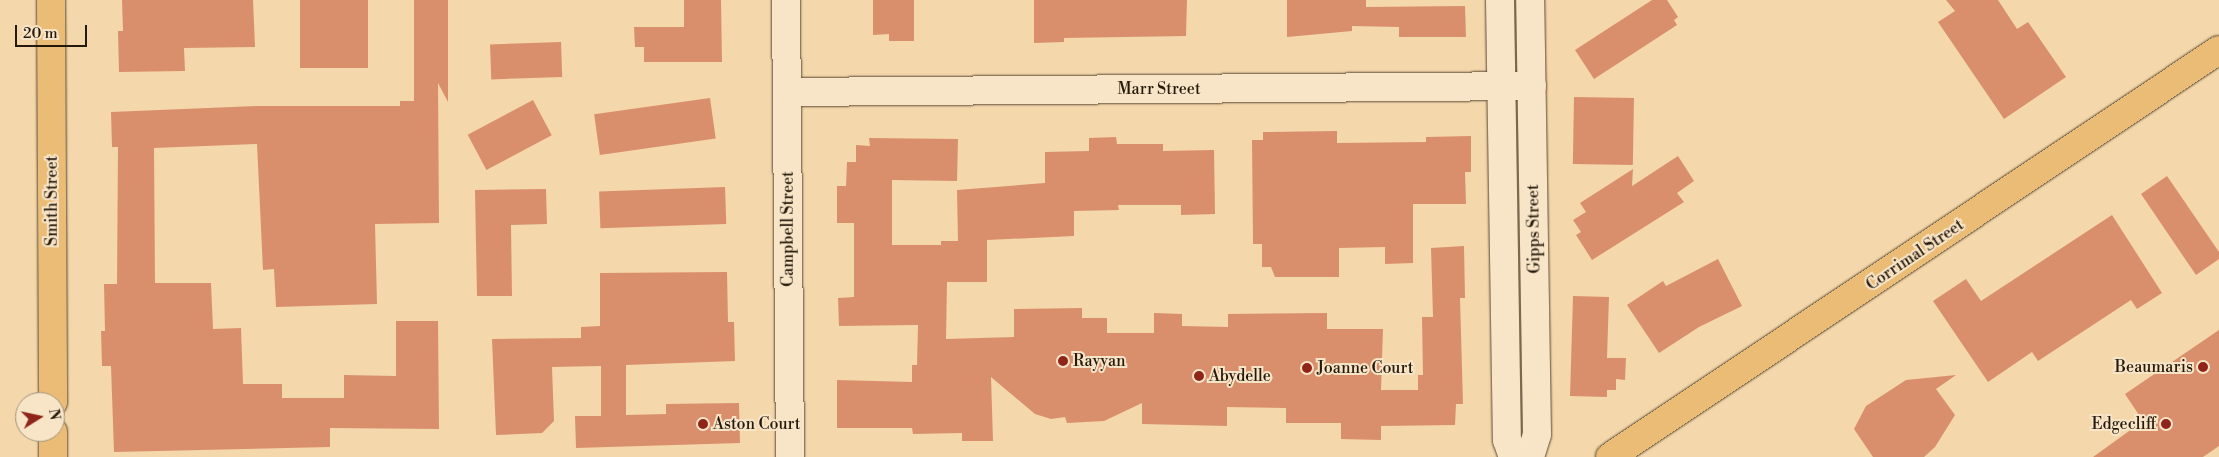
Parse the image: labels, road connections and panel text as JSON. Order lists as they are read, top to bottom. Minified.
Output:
{"streets":{"main road":["Smith Street","Corrimal Street"],"street":["Marr Street","Campbell Street","Gipps Street"]},"crossings":[["Marr Street","Campbell Street"],["Marr Street","Gipps Street"]],"places":["Rayyan","Beaumaris","Joanne Court","Abydelle","Aston Court","Edgecliff"],"scale_bar":"20 m","north":"right"}
